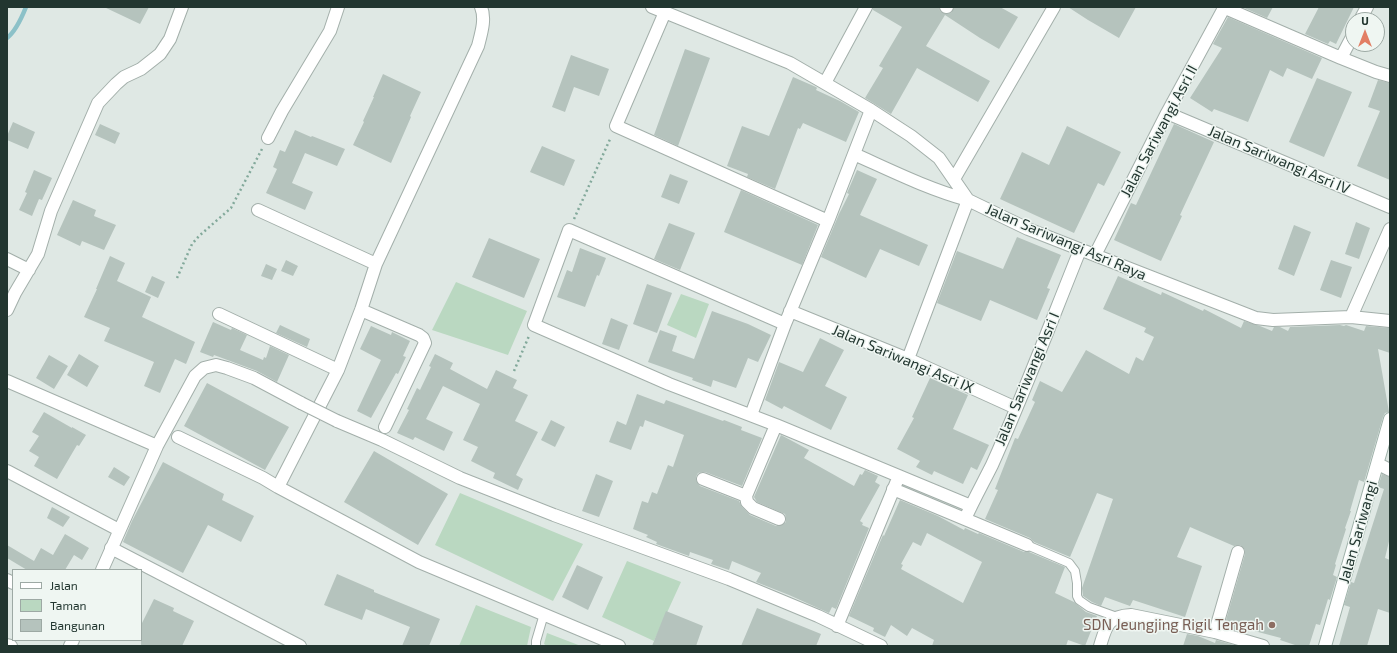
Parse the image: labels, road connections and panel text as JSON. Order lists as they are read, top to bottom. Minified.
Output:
{"streets":{"street":["Jalan Sariwangi Asri II","Jalan Sariwangi Asri IV","Jalan Sariwangi Asri Raya","Jalan Sariwangi Asri IX","Jalan Sariwangi Asri I","Jalan Sariwangi"]},"crossings":[["Jalan Sariwangi Asri II","Jalan Sariwangi Asri IV"],["Jalan Sariwangi Asri II","Jalan Sariwangi Asri Raya"],["Jalan Sariwangi Asri Raya","Jalan Sariwangi Asri I"],["Jalan Sariwangi Asri IX","Jalan Sariwangi Asri I"]],"places":["SDN Jeungjing Rigil Tengah"],"legend":["Jalan","Taman","Bangunan"],"north":"top"}
